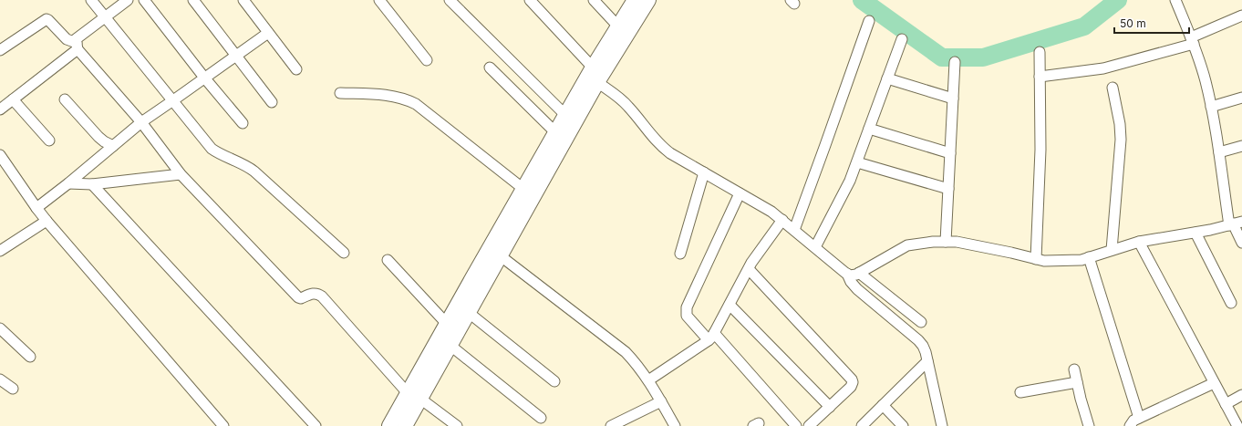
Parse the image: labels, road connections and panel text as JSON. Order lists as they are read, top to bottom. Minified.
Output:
{"scale_bar":"50 m"}
